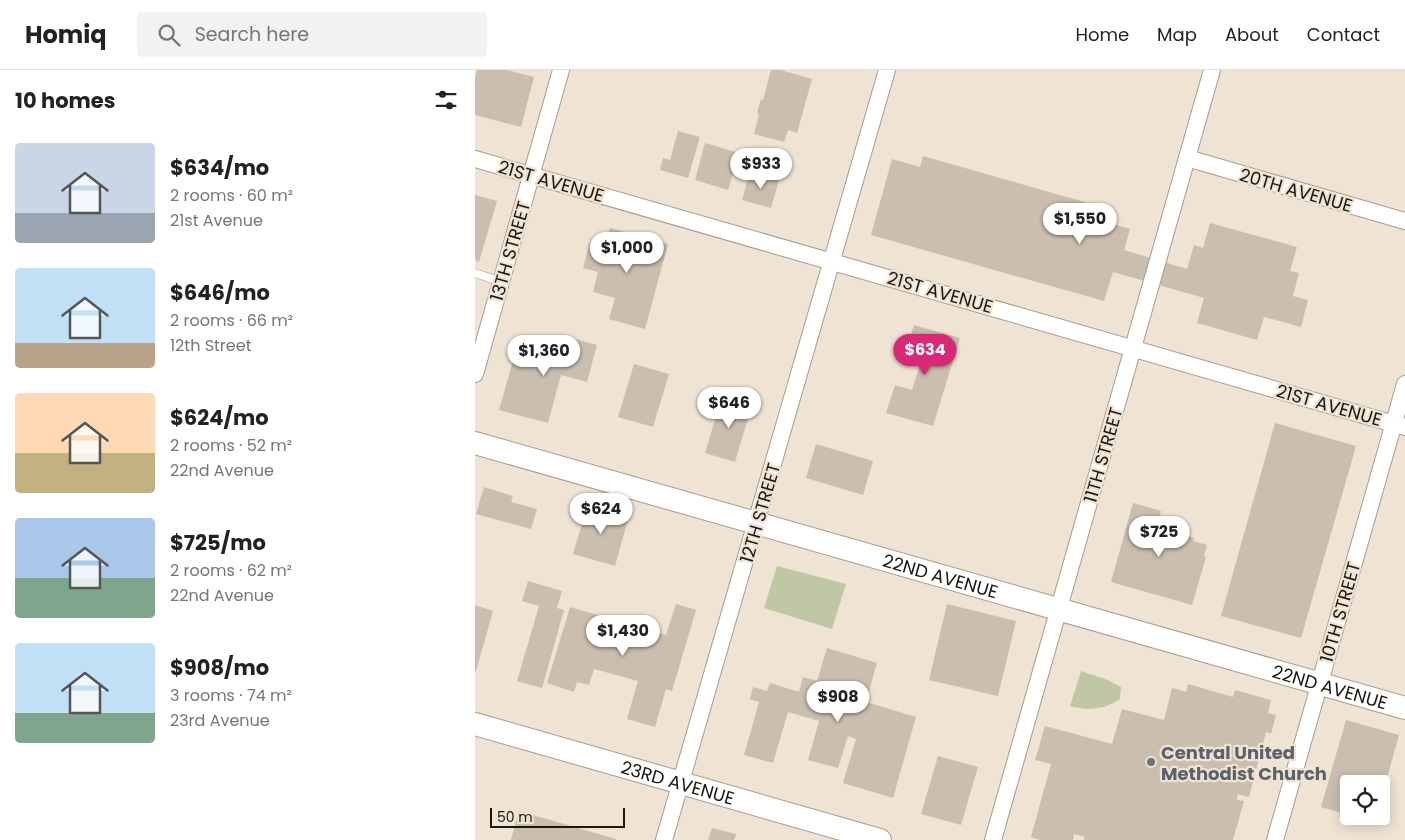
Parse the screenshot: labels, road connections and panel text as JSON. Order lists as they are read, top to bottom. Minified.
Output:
{"streets":{"main road":["22ND AVENUE","23RD AVENUE"],"street":["21ST AVENUE","20TH AVENUE","13TH STREET","11TH STREET","12TH STREET","10TH STREET"]},"crossings":[["21ST AVENUE","13TH STREET"],["21ST AVENUE","11TH STREET"],["21ST AVENUE","12TH STREET"],["21ST AVENUE","10TH STREET"],["20TH AVENUE","11TH STREET"],["11TH STREET","22ND AVENUE"],["12TH STREET","22ND AVENUE"],["12TH STREET","23RD AVENUE"],["22ND AVENUE","10TH STREET"]],"places":["Central United Methodist Church"],"scale_bar":"50 m","page":{"header":"Homiq","search":"Search here","nav":["Home","Map","About","Contact"],"heading":"10 homes","list":[{"name":"$634/mo","note":"2 rooms · 60 m² · 21st Avenue"},{"name":"$646/mo","note":"2 rooms · 66 m² · 12th Street"},{"name":"$624/mo","note":"2 rooms · 52 m² · 22nd Avenue"},{"name":"$725/mo","note":"2 rooms · 62 m² · 22nd Avenue"},{"name":"$908/mo","note":"3 rooms · 74 m² · 23rd Avenue"}],"price":["$933","$1,550","$1,000","$634","$1,360","$646","$624","$725","$1,430","$908"],"scale":"50 m"}}
